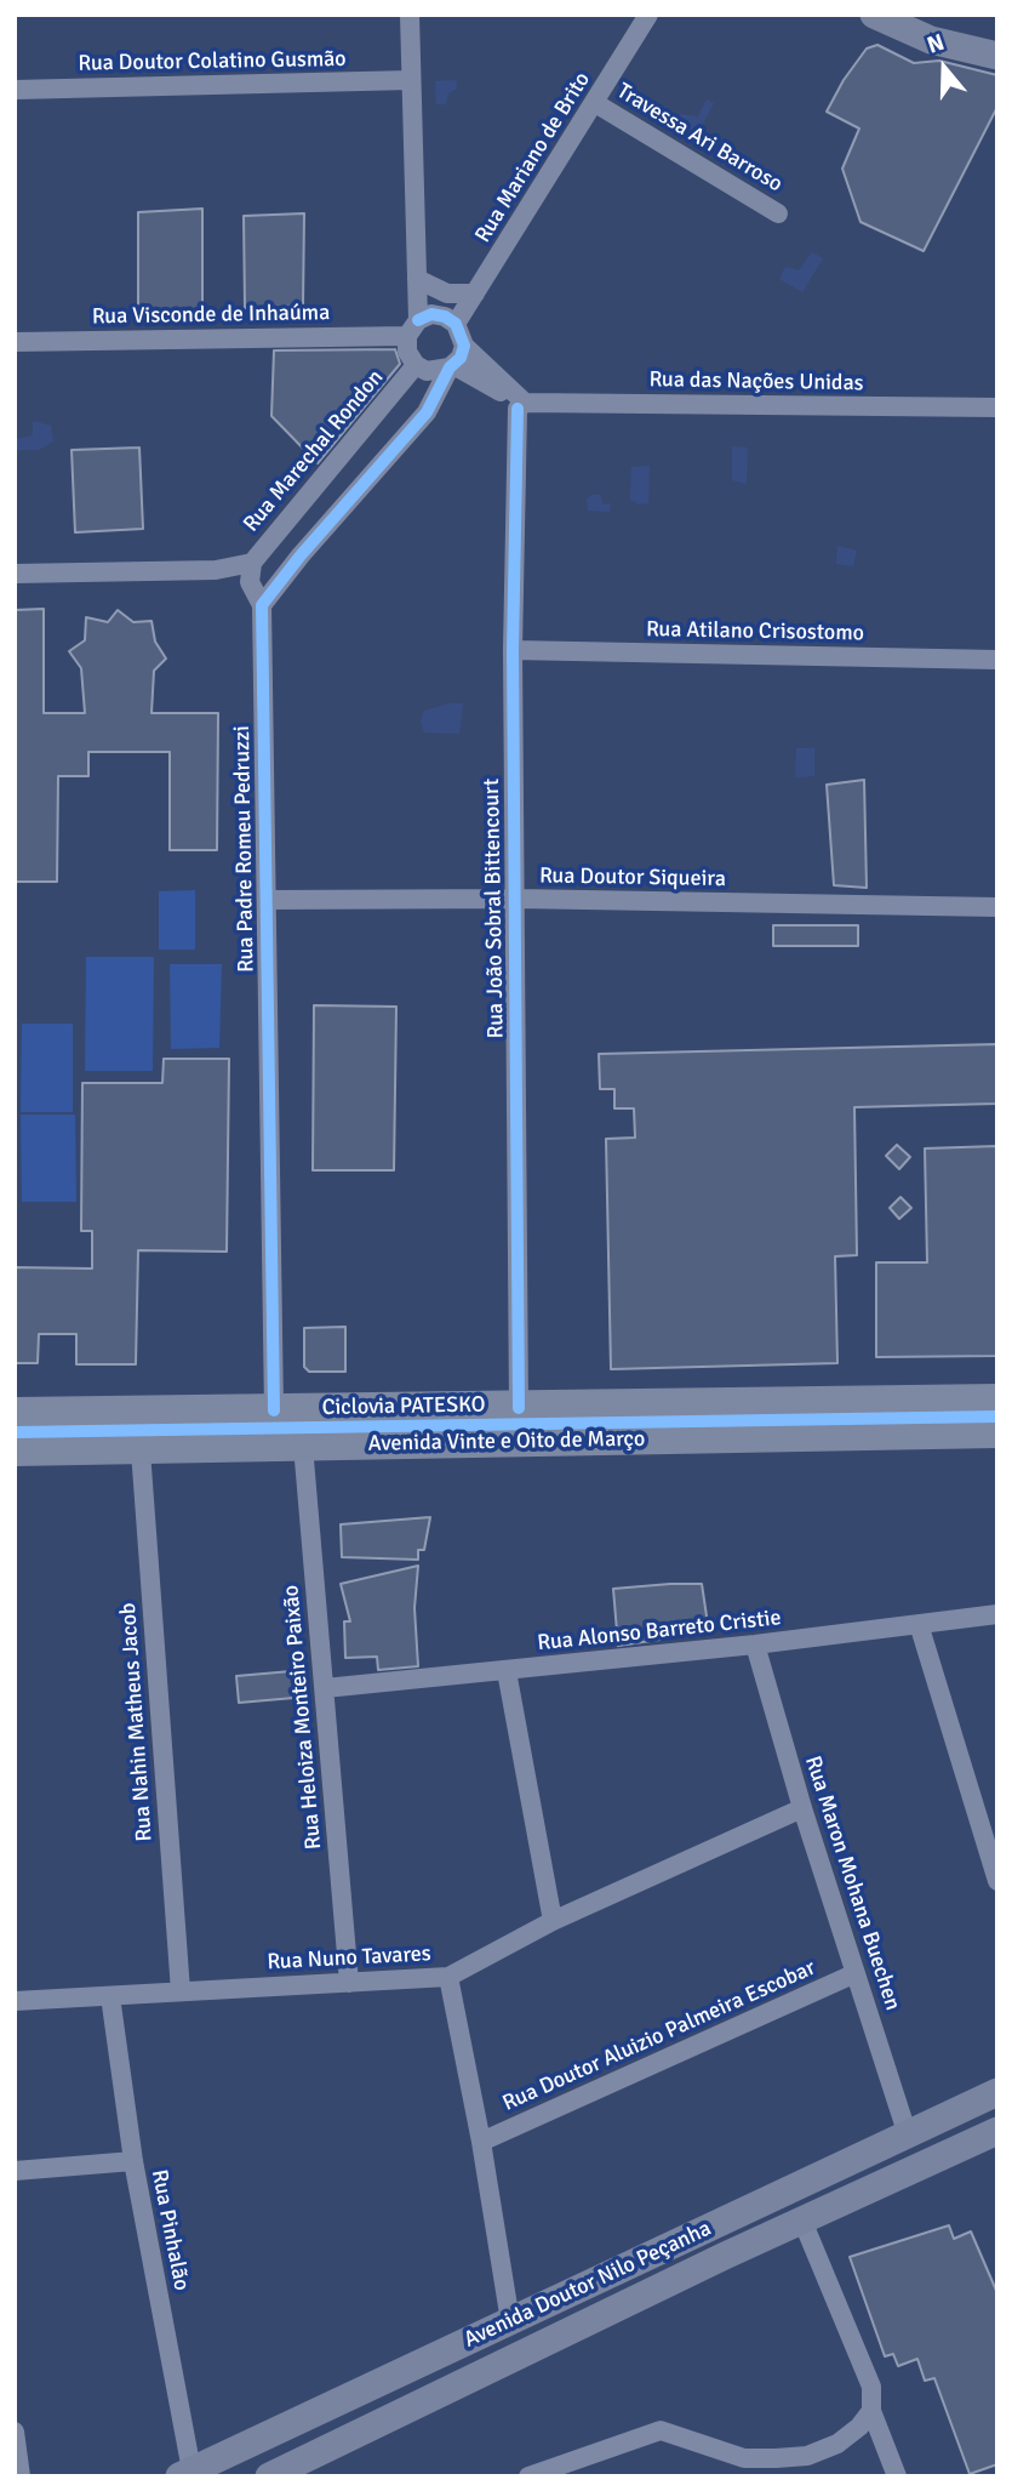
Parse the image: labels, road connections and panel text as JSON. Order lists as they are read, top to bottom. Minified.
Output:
{"streets":{"main road":["Avenida Vinte e Oito de Março","Avenida Doutor Nilo Peçanha"],"street":["Rua Doutor Colatino Gusmão","Travessa Ari Barroso","Rua Mariano de Brito","Rua Visconde de Inhaúma","Rua das Nações Unidas","Rua Marechal Rondon","Rua Atilano Crisostomo","Rua Padre Romeu Pedruzzi","Rua Doutor Siqueira","Rua João Sobral Bittencourt","Rua Alonso Barreto Cristie","Rua Heloiza Monteiro Paixão","Rua Nahin Matheus Jacob","Rua Maron Mohana Buechen","Rua Nuno Tavares","Rua Doutor Aluizio Palmeira Escobar","Rua Pinhalão"],"cycle path":["Ciclovia PATESKO"]},"crossings":[["Rua Doutor Colatino Gusmão","Rua Marechal Rondon"],["Travessa Ari Barroso","Rua Mariano de Brito"],["Rua Mariano de Brito","Rua Visconde de Inhaúma"],["Rua Mariano de Brito","Rua Marechal Rondon"],["Rua Visconde de Inhaúma","Rua Marechal Rondon"],["Rua das Nações Unidas","Rua João Sobral Bittencourt"],["Rua Atilano Crisostomo","Rua João Sobral Bittencourt"],["Rua Padre Romeu Pedruzzi","Rua Doutor Siqueira"],["Rua Padre Romeu Pedruzzi","Avenida Vinte e Oito de Março"],["Rua Doutor Siqueira","Rua João Sobral Bittencourt"],["Rua João Sobral Bittencourt","Avenida Vinte e Oito de Março"],["Avenida Vinte e Oito de Março","Rua Heloiza Monteiro Paixão"],["Avenida Vinte e Oito de Março","Rua Nahin Matheus Jacob"],["Rua Alonso Barreto Cristie","Rua Heloiza Monteiro Paixão"],["Rua Alonso Barreto Cristie","Rua Maron Mohana Buechen"],["Rua Heloiza Monteiro Paixão","Rua Nuno Tavares"],["Rua Nahin Matheus Jacob","Rua Nuno Tavares"],["Rua Maron Mohana Buechen","Rua Nuno Tavares"],["Rua Maron Mohana Buechen","Rua Doutor Aluizio Palmeira Escobar"],["Rua Maron Mohana Buechen","Avenida Doutor Nilo Peçanha"],["Rua Nuno Tavares","Rua Pinhalão"],["Rua Pinhalão","Avenida Doutor Nilo Peçanha"]],"north":"top"}
